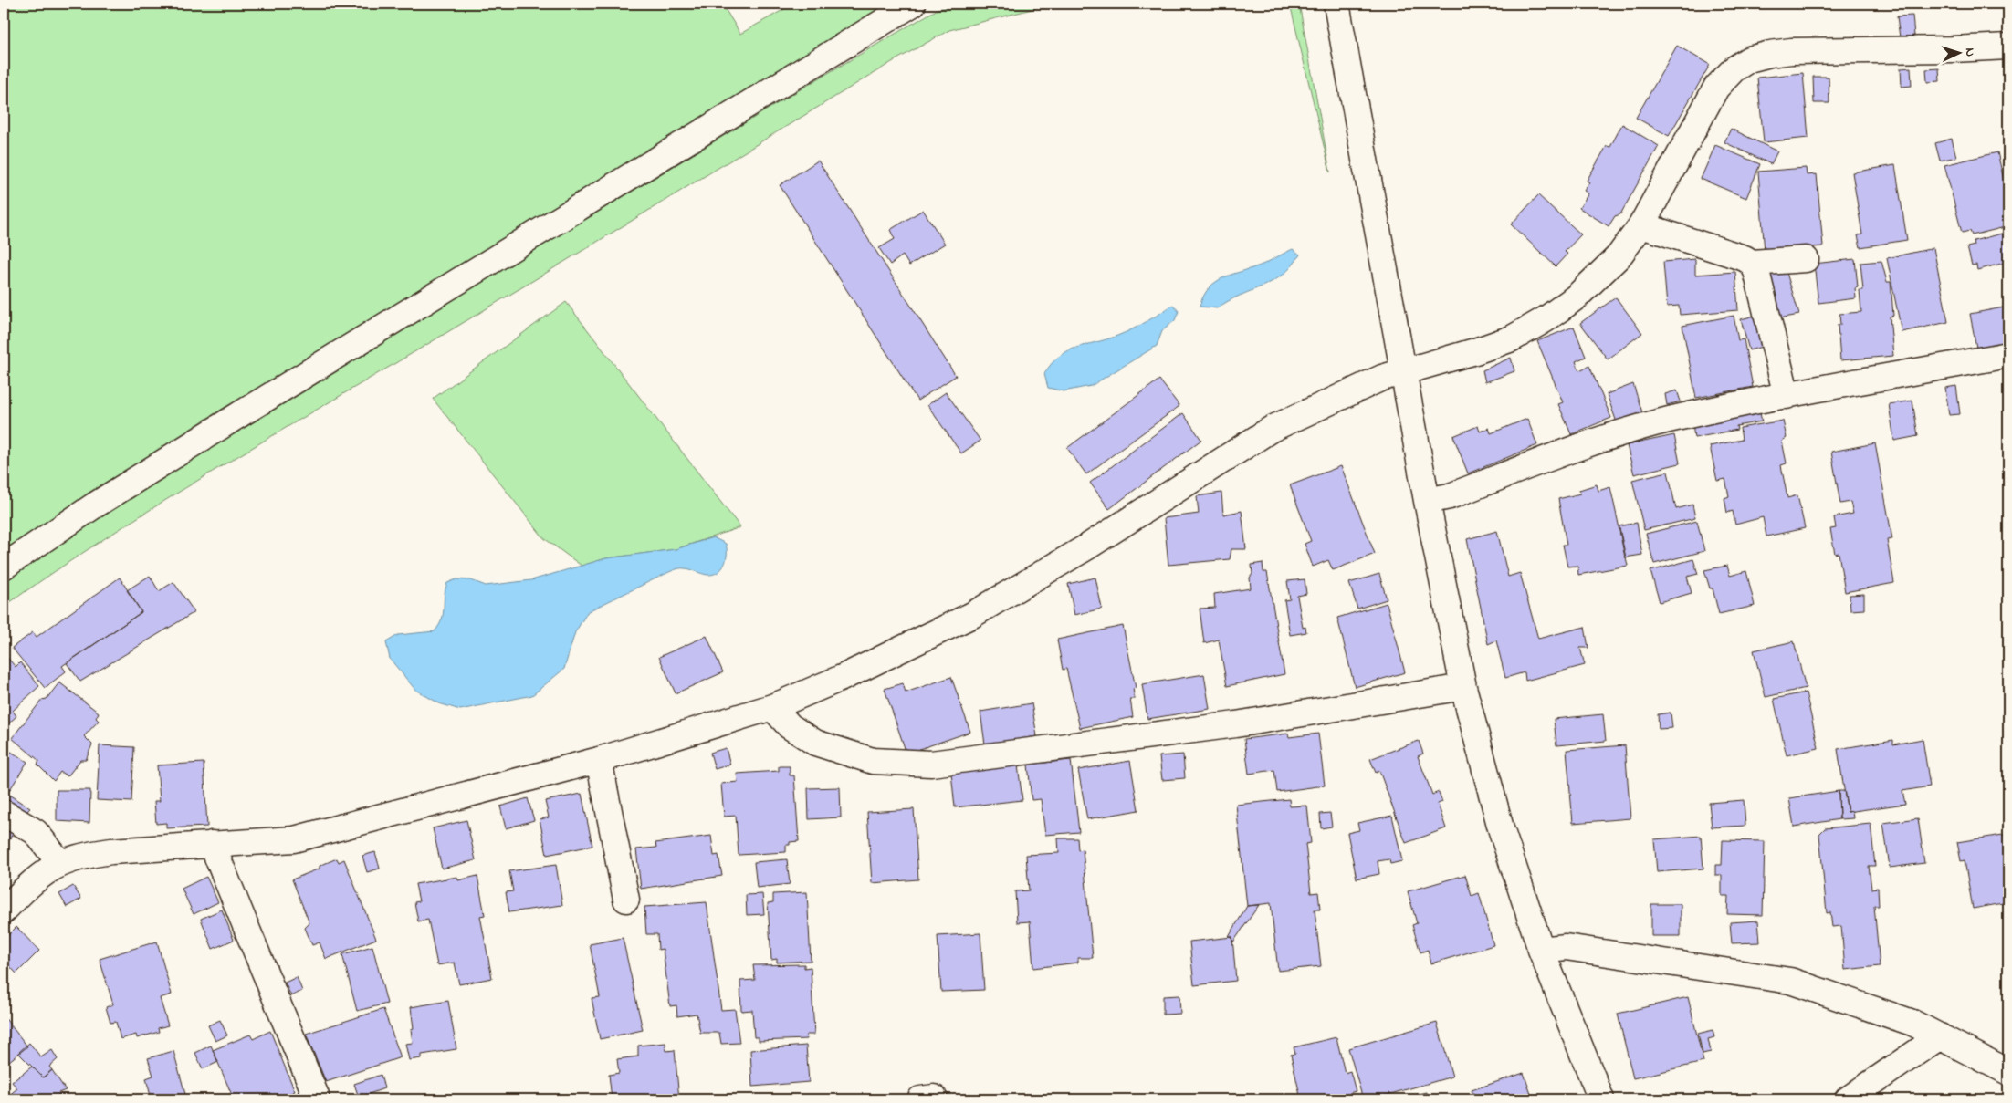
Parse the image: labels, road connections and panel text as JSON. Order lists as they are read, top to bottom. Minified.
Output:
{"north":"right"}
